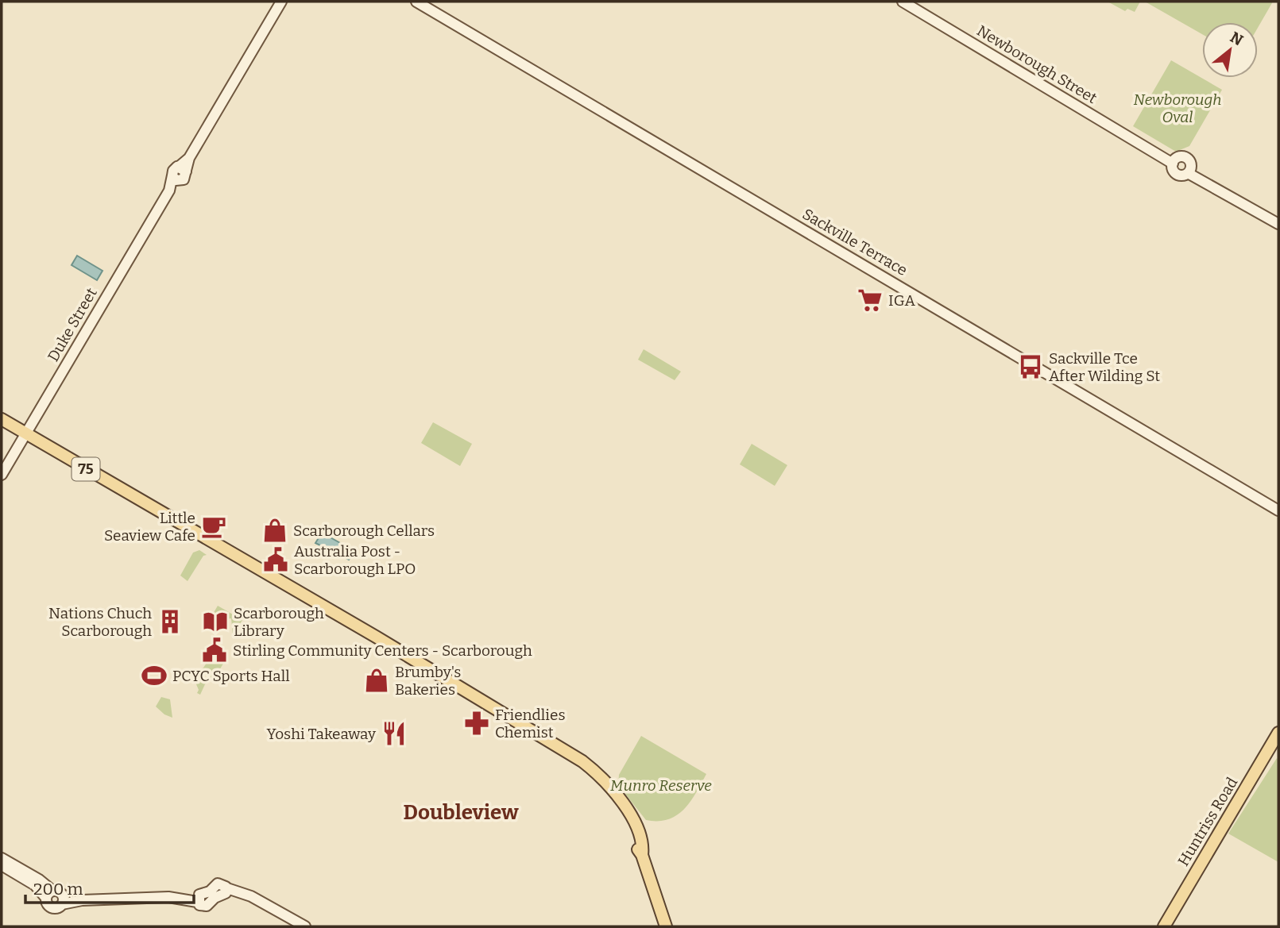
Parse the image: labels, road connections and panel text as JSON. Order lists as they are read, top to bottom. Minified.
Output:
{"streets":{"main road":["Newborough Street","Sackville Terrace","Duke Street","75","Huntriss Road"]},"crossings":[["Duke Street","75"]],"districts":["Doubleview"],"parks":["Newborough Oval","Munro Reserve"],"places":{"supermarket":["IGA"],"bus stop":["Sackville Tce After Wilding St"],"cafe":["Little Seaview Cafe"],"shop":["Scarborough Cellars","Brumby's Bakeries"],"public building":["Australia Post - Scarborough LPO","Stirling Community Centers - Scarborough"],"building":["Nations Chuch Scarborough"],"library":["Scarborough Library"],"sports":["PCYC Sports Hall"],"pharmacy":["Friendlies Chemist"],"restaurant":["Yoshi Takeaway"]},"scale_bar":"200 m","north":"top right"}
